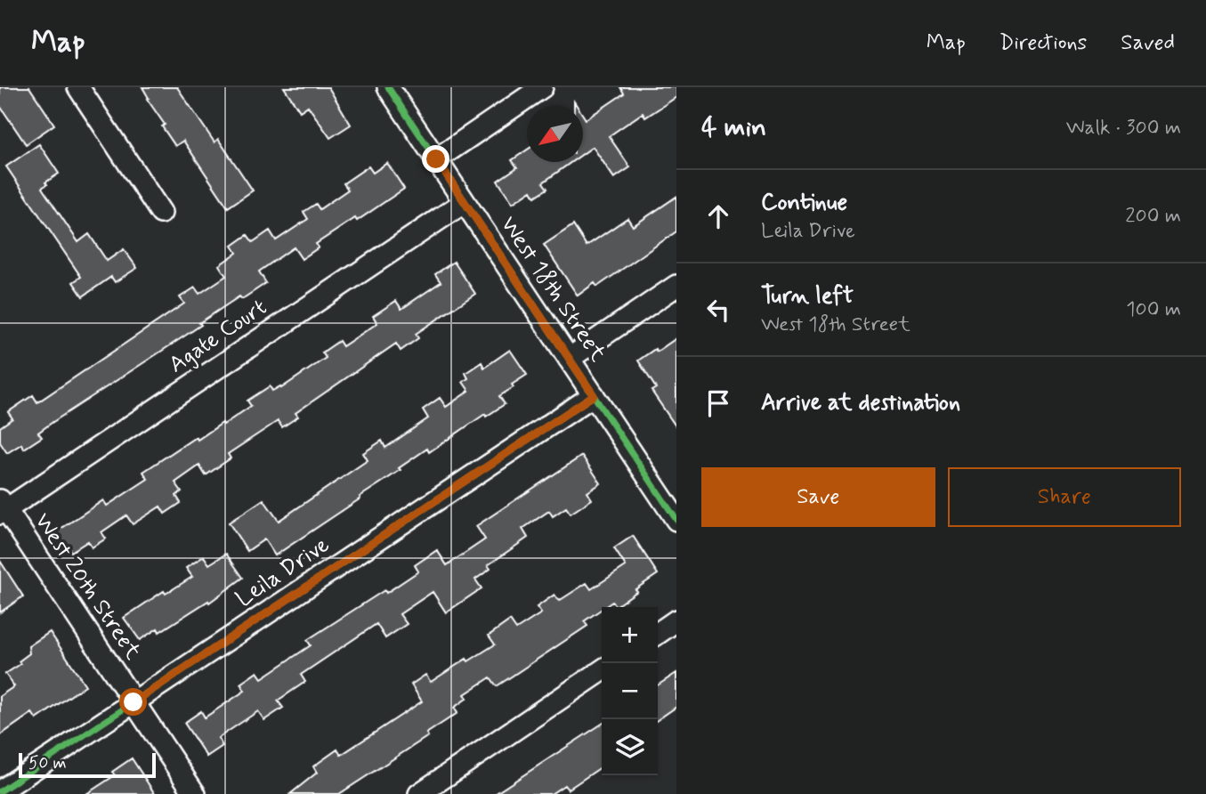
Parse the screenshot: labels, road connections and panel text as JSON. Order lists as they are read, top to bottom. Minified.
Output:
{"streets":{"street":["West 18th Street","Agate Court","Leila Drive","West 20th Street"]},"crossings":[["West 18th Street","Agate Court"],["West 18th Street","Leila Drive"],["Agate Court","West 20th Street"],["Leila Drive","West 20th Street"]],"scale_bar":"50 m","north":"bottom left","page":{"header":"Map","nav":["Map","Directions","Saved"],"heading":["4 min","Walk · 300 m"],"list":[["Continue","Leila Drive","200 m"],["Turn left","West 18th Street","100 m"],"Arrive at destination"],"buttons":["Save","Share"],"map_buttons":["+","−"],"scale":"50 m"}}
